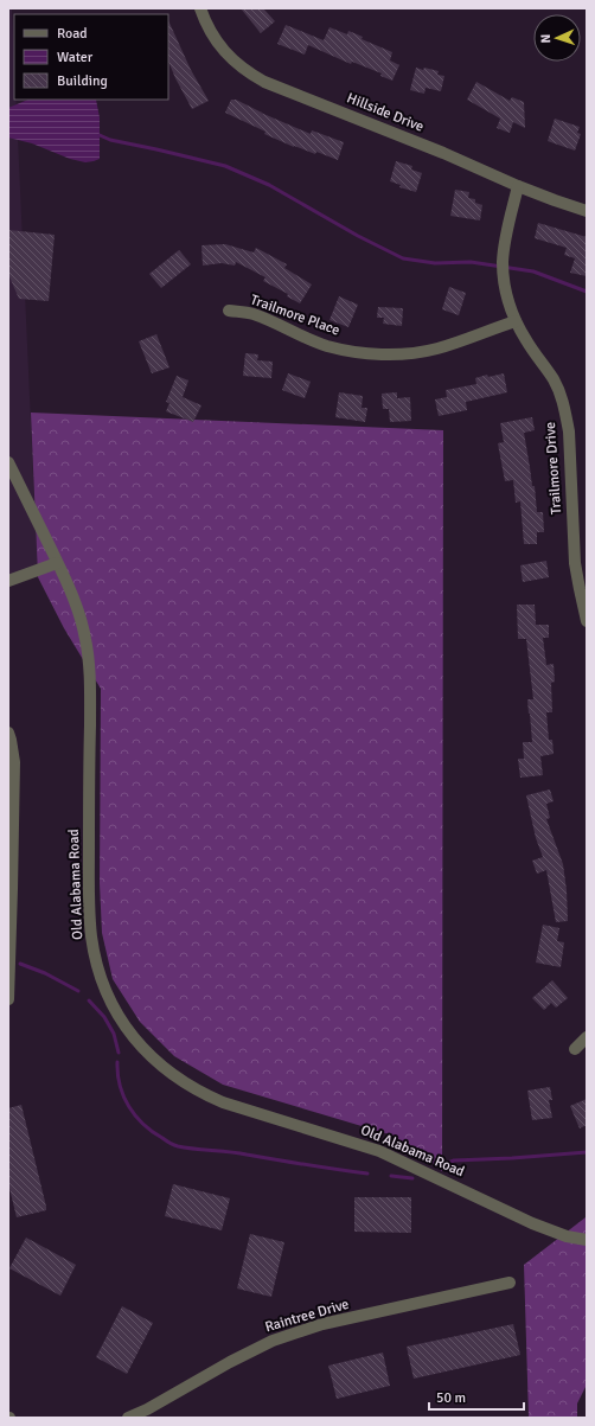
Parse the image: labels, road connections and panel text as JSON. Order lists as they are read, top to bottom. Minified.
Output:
{"streets":{"street":["Hillside Drive","Trailmore Place","Trailmore Drive","Old Alabama Road","Raintree Drive"]},"crossings":[["Hillside Drive","Trailmore Drive"],["Trailmore Place","Trailmore Drive"]],"legend":["Road","Water","Building"],"scale_bar":"50 m","north":"left"}
